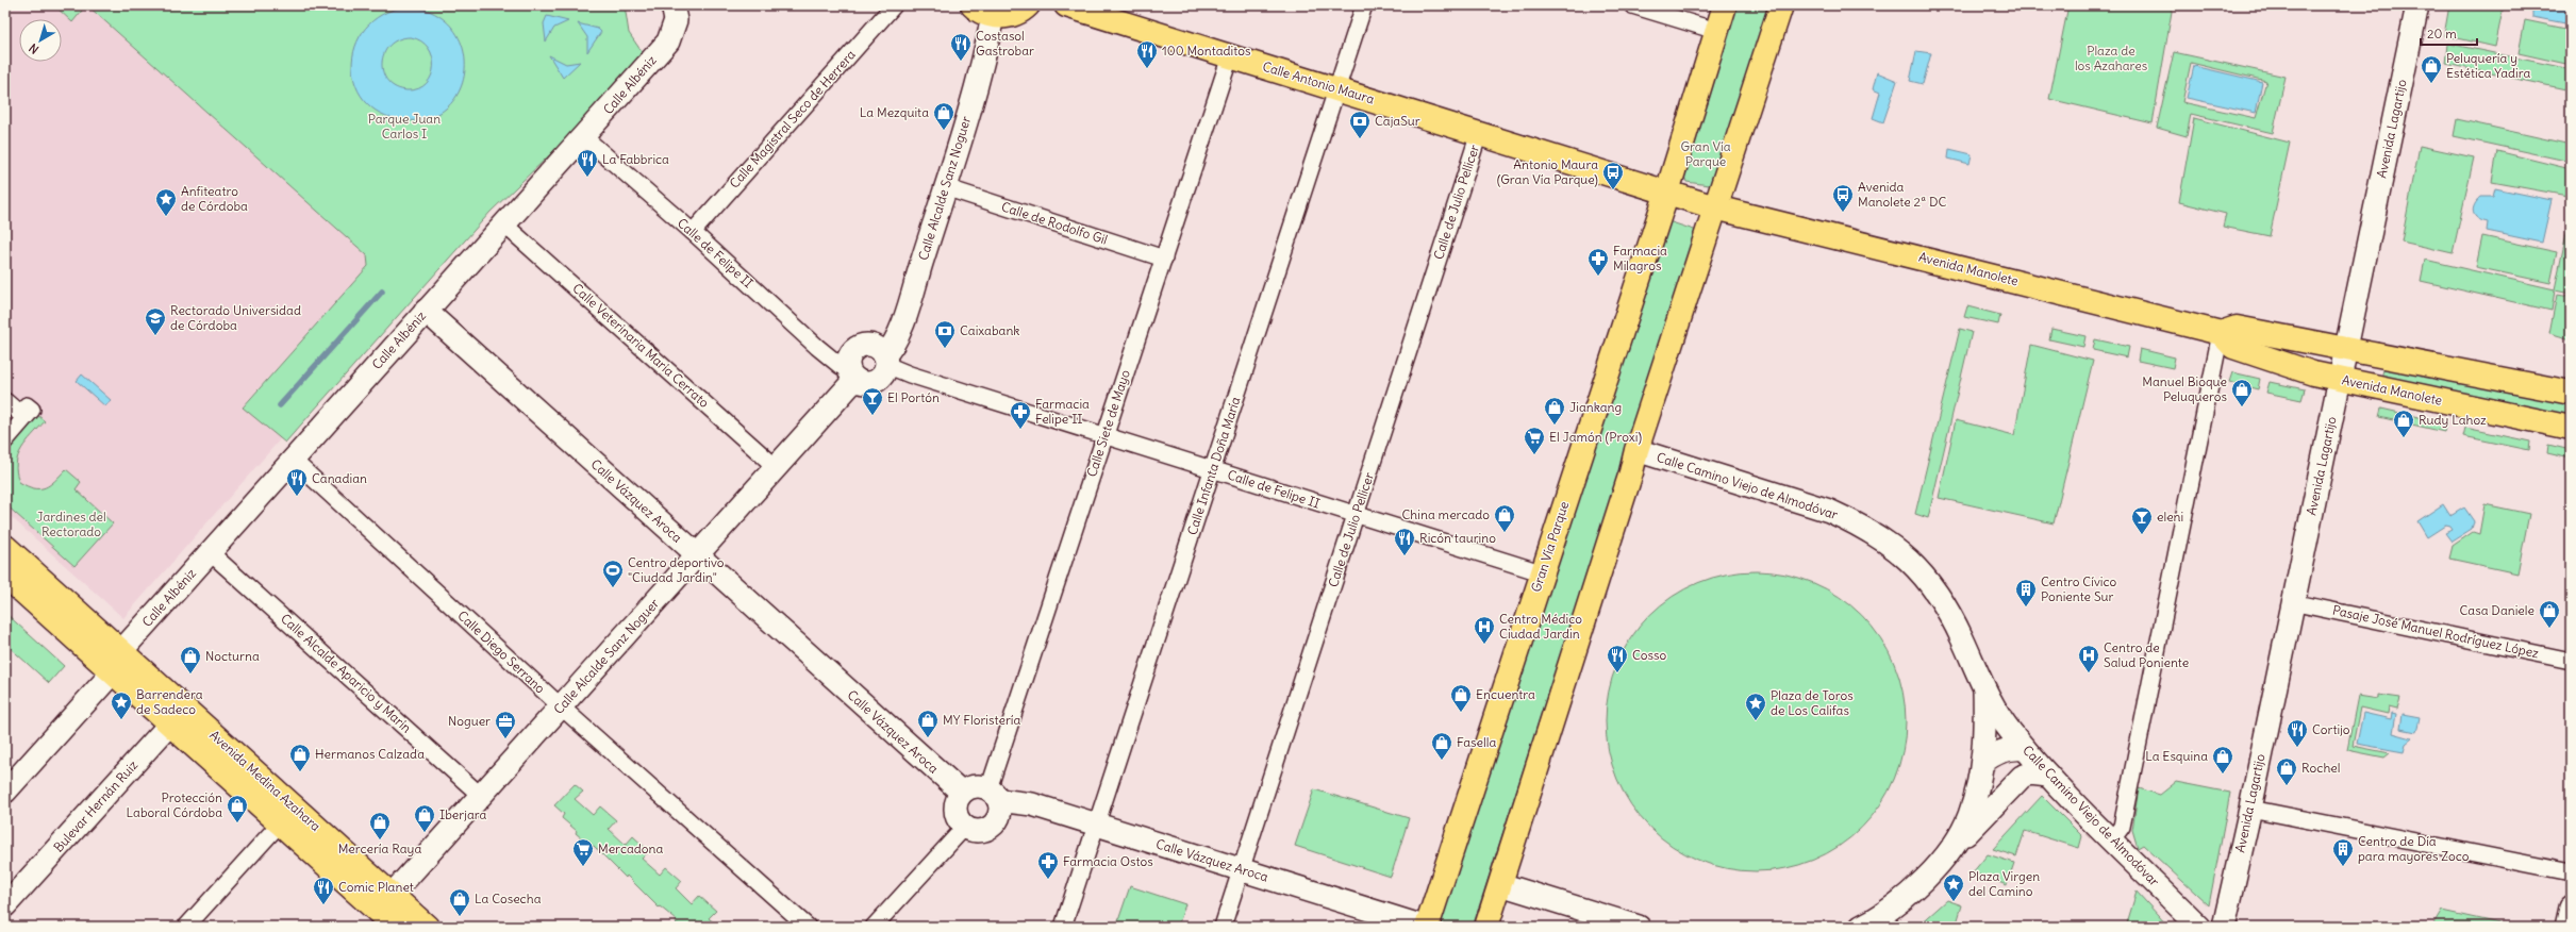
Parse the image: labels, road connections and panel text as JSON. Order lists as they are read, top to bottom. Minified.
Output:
{"streets":{"main road":["Calle Antonio Maura","Avenida Manolete","Gran Vía Parque","Avenida Medina Azahara"],"street":["Calle Albéniz","Calle Magistral Seco de Herrera","Avenida Lagartijo","Calle Alcalde Sanz Noguer","Calle de Julio Pellicer","Calle de Rodolfo Gil","Calle de Felipe II","Calle Veterinaria María Cerrato","Calle Siete de Mayo","Calle Infanta Doña María","Calle Camino Viejo de Almodóvar","Calle Vázquez Aroca","Pasaje José Manuel Rodríguez López","Calle Diego Serrano","Calle Alcalde Aparicio y Marín","Bulevar Hernán Ruiz"]},"crossings":[["Calle Antonio Maura","Calle de Julio Pellicer"],["Calle Antonio Maura","Calle Siete de Mayo"],["Calle Antonio Maura","Calle Infanta Doña María"],["Calle Antonio Maura","Gran Vía Parque"],["Calle Albéniz","Calle de Felipe II"],["Calle Albéniz","Calle Veterinaria María Cerrato"],["Calle Albéniz","Calle Vázquez Aroca"],["Calle Albéniz","Calle Diego Serrano"],["Calle Albéniz","Calle Alcalde Aparicio y Marín"],["Calle Albéniz","Avenida Medina Azahara"],["Calle Magistral Seco de Herrera","Calle de Felipe II"],["Avenida Lagartijo","Avenida Manolete"],["Calle Alcalde Sanz Noguer","Calle de Rodolfo Gil"],["Calle Alcalde Sanz Noguer","Calle de Felipe II"],["Calle Alcalde Sanz Noguer","Calle Veterinaria María Cerrato"],["Calle Alcalde Sanz Noguer","Calle Vázquez Aroca"],["Calle Alcalde Sanz Noguer","Calle Diego Serrano"],["Calle Alcalde Sanz Noguer","Calle Alcalde Aparicio y Marín"],["Calle Alcalde Sanz Noguer","Avenida Medina Azahara"],["Calle de Julio Pellicer","Calle de Felipe II"],["Calle de Julio Pellicer","Calle Vázquez Aroca"],["Calle de Rodolfo Gil","Calle Siete de Mayo"],["Calle de Felipe II","Calle Siete de Mayo"],["Calle de Felipe II","Calle Infanta Doña María"],["Calle de Felipe II","Gran Vía Parque"],["Calle Siete de Mayo","Calle Vázquez Aroca"],["Calle Infanta Doña María","Calle Vázquez Aroca"],["Calle Vázquez Aroca","Gran Vía Parque"],["Avenida Medina Azahara","Bulevar Hernán Ruiz"]],"parks":["Plaza de los Azahares","Parque Juan Carlos I","Gran Vía Parque","Jardines del Rectorado"],"places":{"restaurant":["Costasol Gastrobar","100 Montaditos","La Fabbrica","Canadian","Ricón taurino","Cosso","Cortijo","Comic Planet"],"shop":["Peluquería y Estética Yadira","La Mezquita","Manuel Bioque Peluqueros","Jiankang","Rudy Lahoz","China mercado","Casa Daniele","Nocturna","Encuentra","MY Floristería","Fasella","Hermanos Calzada","La Esquina","Rochel","Protección Laboral Córdoba","Iberjara","Mercería Raya","La Cosecha"],"bank":["CajaSur","Caixabank"],"bus stop":["Antonio Maura (Gran Vía Parque)","Avenida Manolete 2ª DC"],"place":["Anfiteatro de Córdoba","Barrendera de Sadeco","Plaza de Toros de Los Califas","Plaza Virgen del Camino"],"pharmacy":["Farmacia Milagros","Farmacia Felipe II","Farmacia Ostos"],"school or university":["Rectorado Universidad de Córdoba"],"bar":["El Portón","eleni"],"supermarket":["El Jamón (Proxi)","Mercadona"],"sports":["Centro deportivo \"Ciudad Jardin\""],"building":["Centro Cívico Poniente Sur","Centro de Día para mayores Zoco"],"hospital":["Centro Médico Ciudad Jardin","Centro de Salud Poniente"],"office":["Noguer"]},"scale_bar":"20 m","north":"bottom left"}
